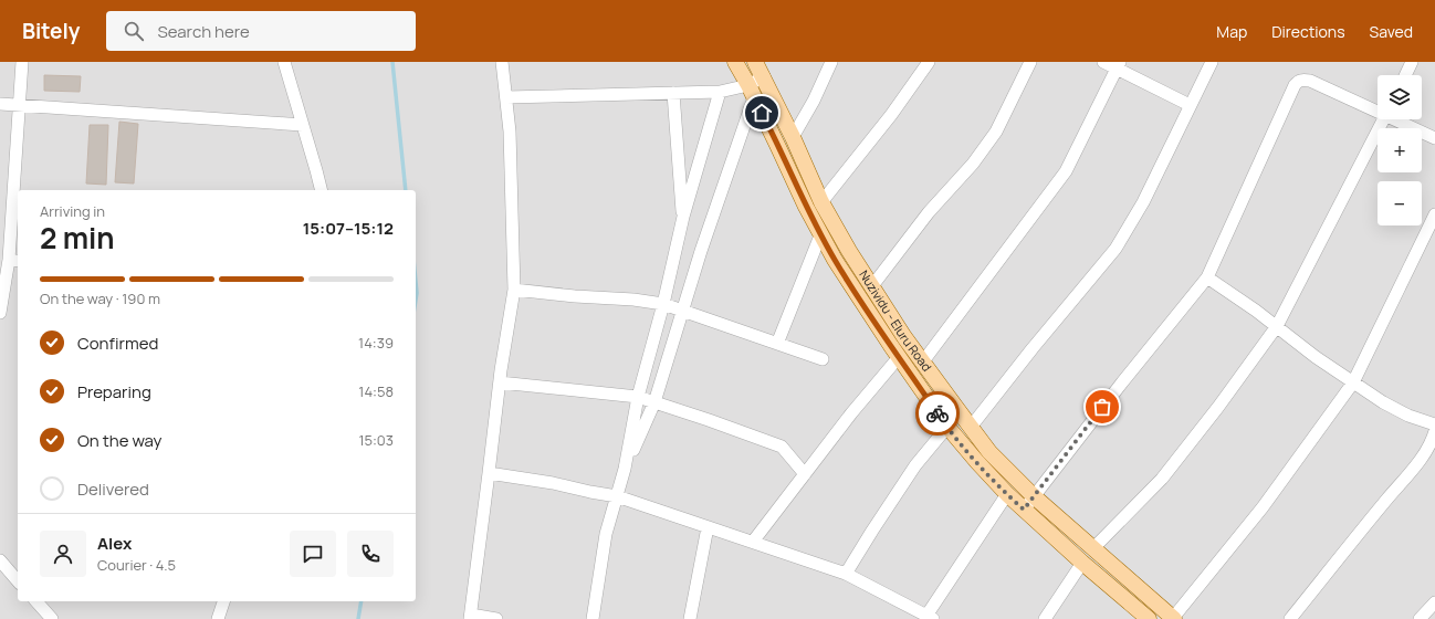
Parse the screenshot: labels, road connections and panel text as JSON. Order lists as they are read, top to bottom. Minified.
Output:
{"streets":{"main road":["Nuzividu - Eluru Road"]},"page":{"header":"Bitely","search":"Search here","nav":["Map","Directions","Saved"],"map_buttons":["+","−"],"heading":["2 min","Arriving in","15:07–15:12"],"panel":["Alex","Courier · 4.5"],"bar":"On the way · 190 m","list":[["Confirmed","14:39"],["Preparing","14:58"],["On the way","15:03"],"Delivered"]}}
